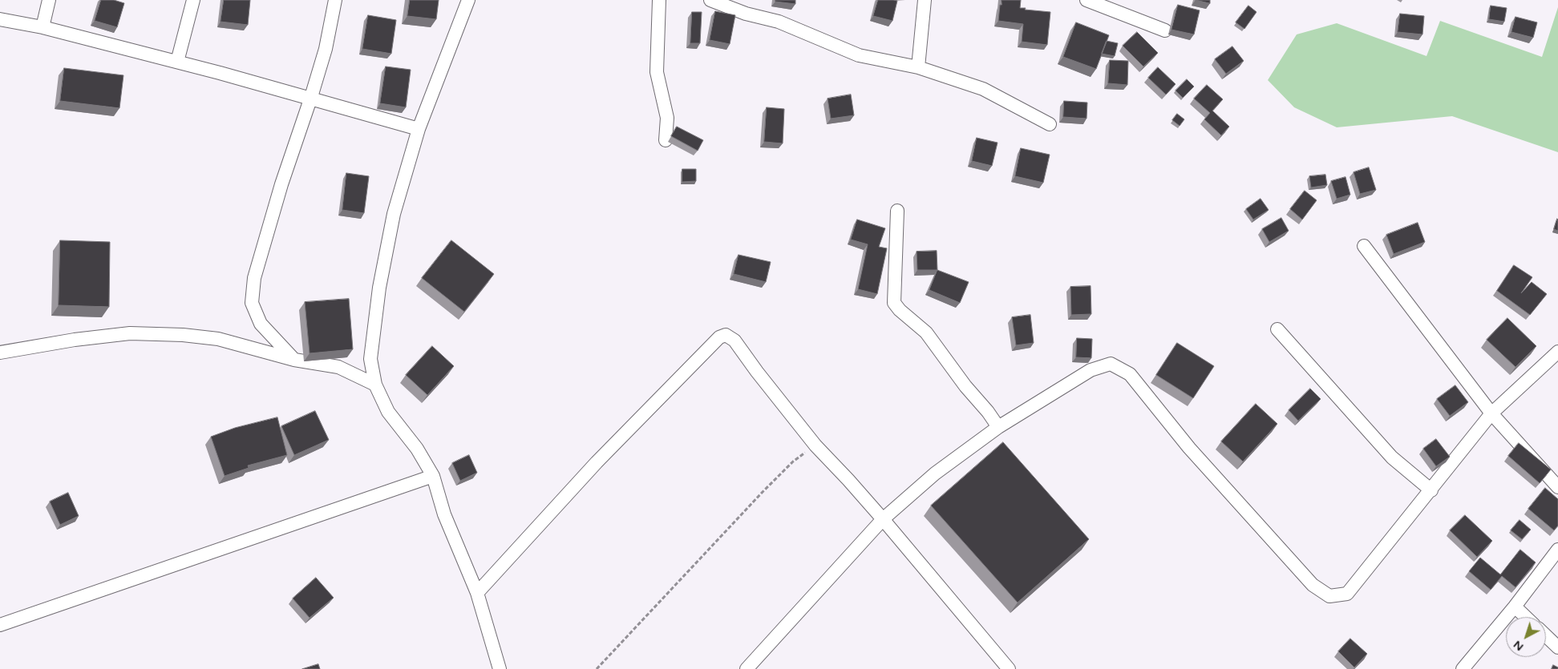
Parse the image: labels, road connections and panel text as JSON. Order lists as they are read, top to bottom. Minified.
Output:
{"north":"bottom left"}
